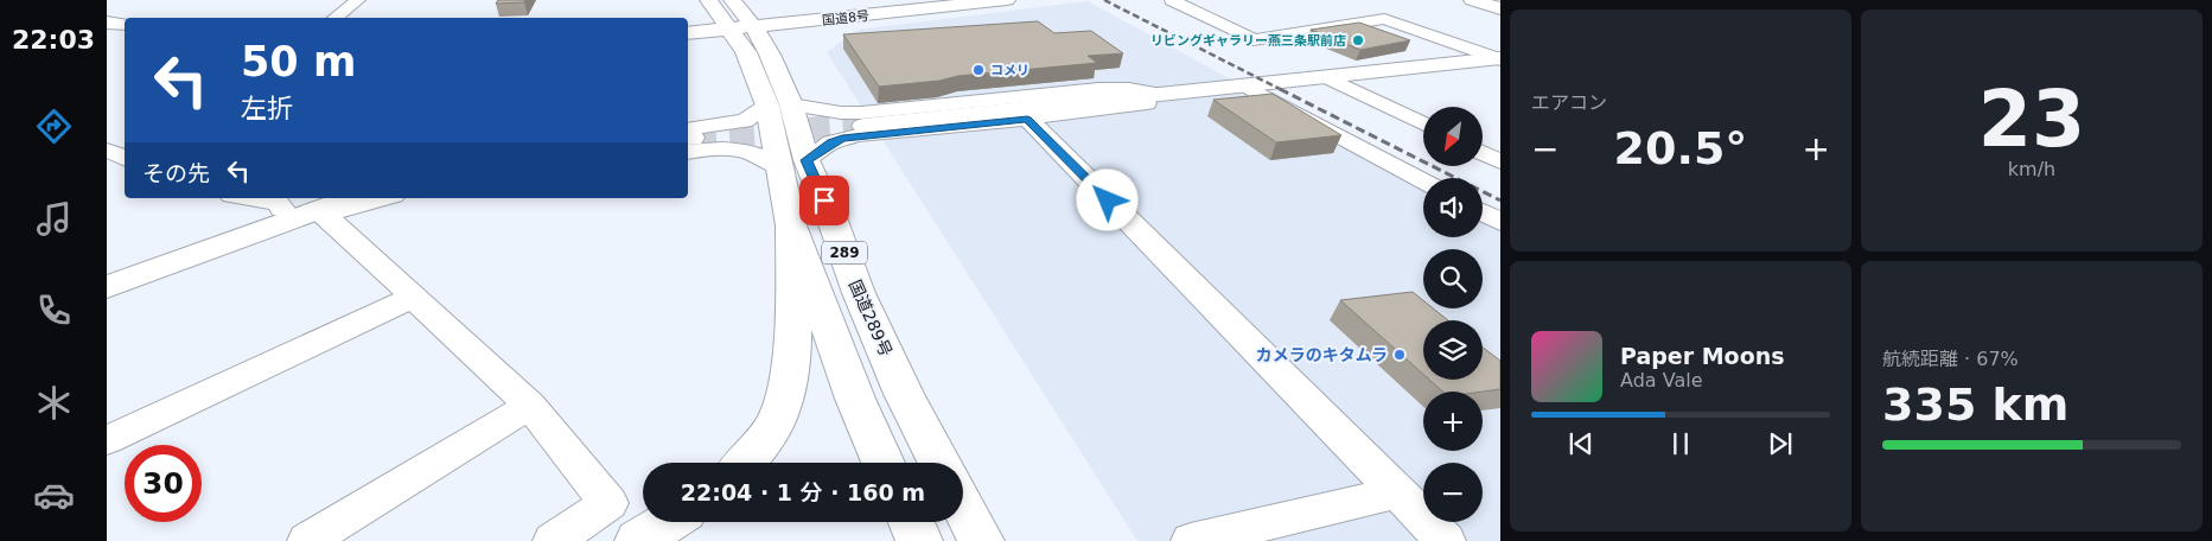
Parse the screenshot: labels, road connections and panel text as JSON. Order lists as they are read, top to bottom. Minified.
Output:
{"streets":{"main road":["国道8号","289","国道289号"]},"crossings":[["国道8号","国道289号"]],"places":["リビングギャラリー燕三条駅前店","コメリ","カメラのキタムラ"],"north":"bottom left","page":{"tabs":"22:03","tile":["エアコン",["23","km/h"],["航続距離 · 67%","335 km"]],"turn":["50 m","左折"],"map_buttons":["+","−"],"heat":["−","20.5°","+"],"then":"その先","song":["Paper Moons","Ada Vale"],"limit":"30","trip":"22:04 · 1 分 · 160 m"}}
